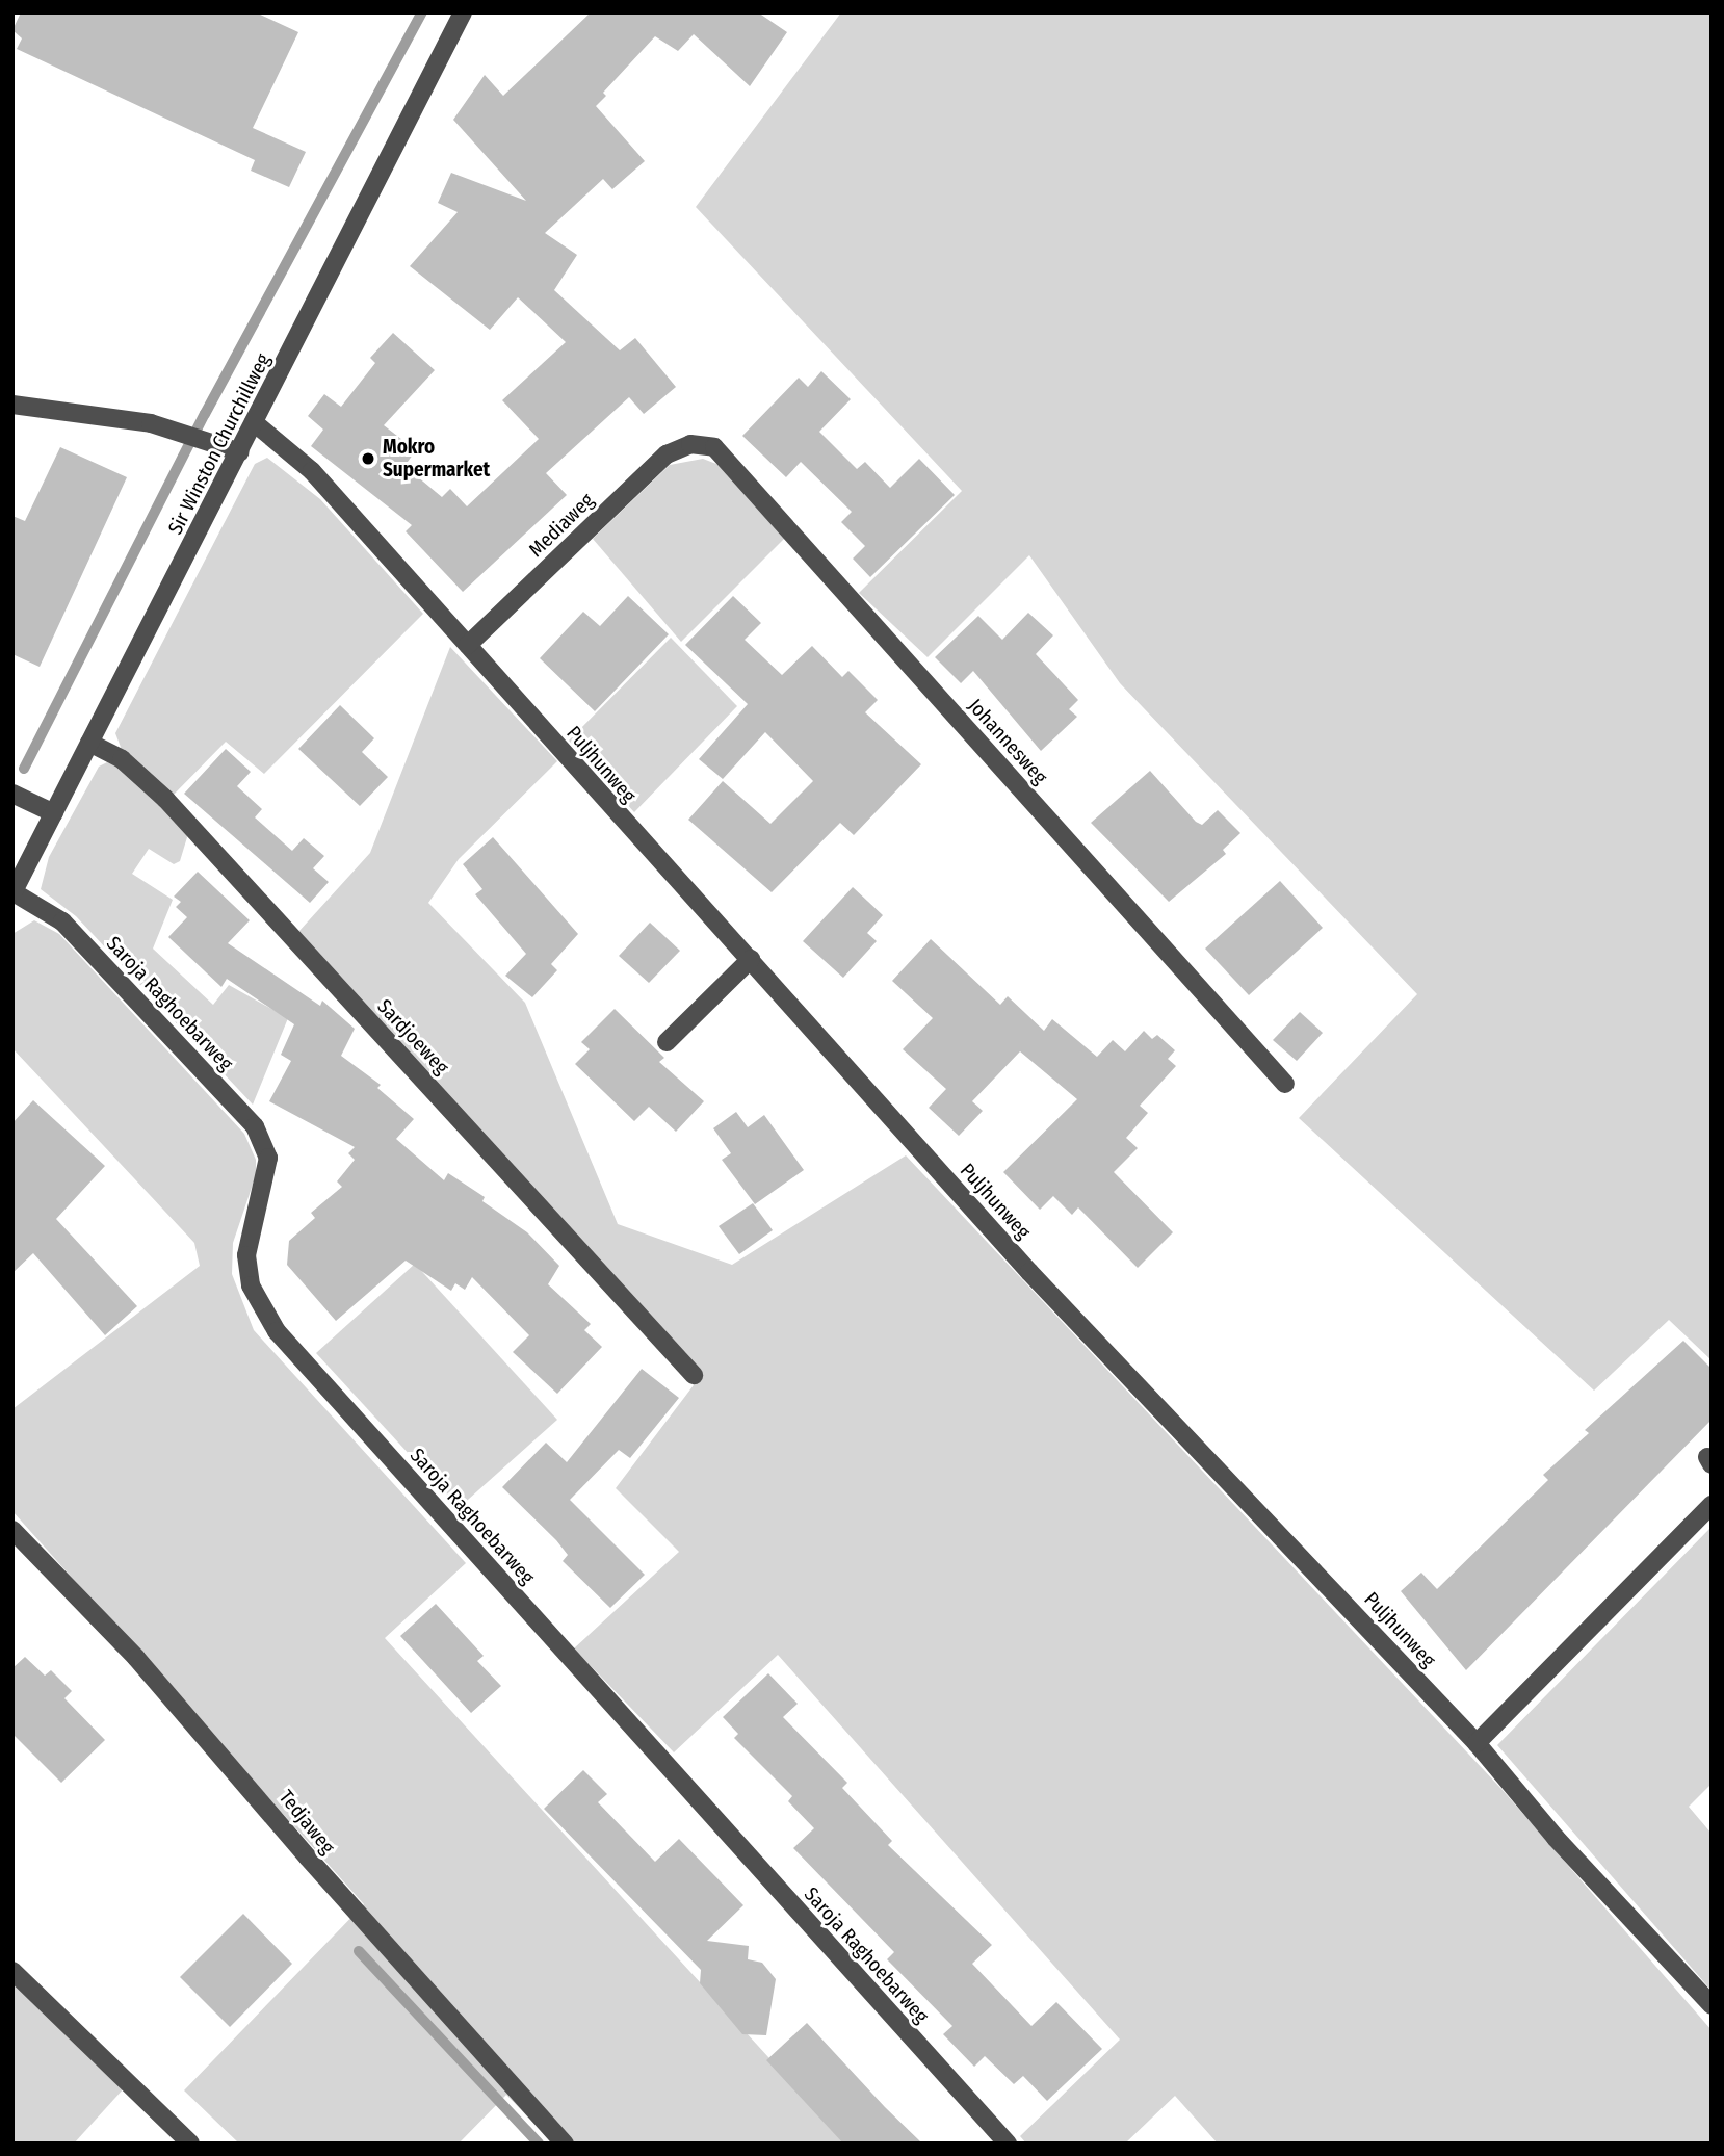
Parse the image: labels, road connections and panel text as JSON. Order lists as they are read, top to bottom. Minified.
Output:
{"streets":{"street":["Sir Winston Churchillweg","Mediaweg","Johannesweg","Puljhunweg","Saroja Raghoebarweg","Sardjoeweg","Tedjaweg"]},"crossings":[["Sir Winston Churchillweg","Puljhunweg"],["Sir Winston Churchillweg","Saroja Raghoebarweg"],["Sir Winston Churchillweg","Sardjoeweg"],["Mediaweg","Johannesweg"],["Mediaweg","Puljhunweg"]],"places":["Mokro Supermarket"]}
